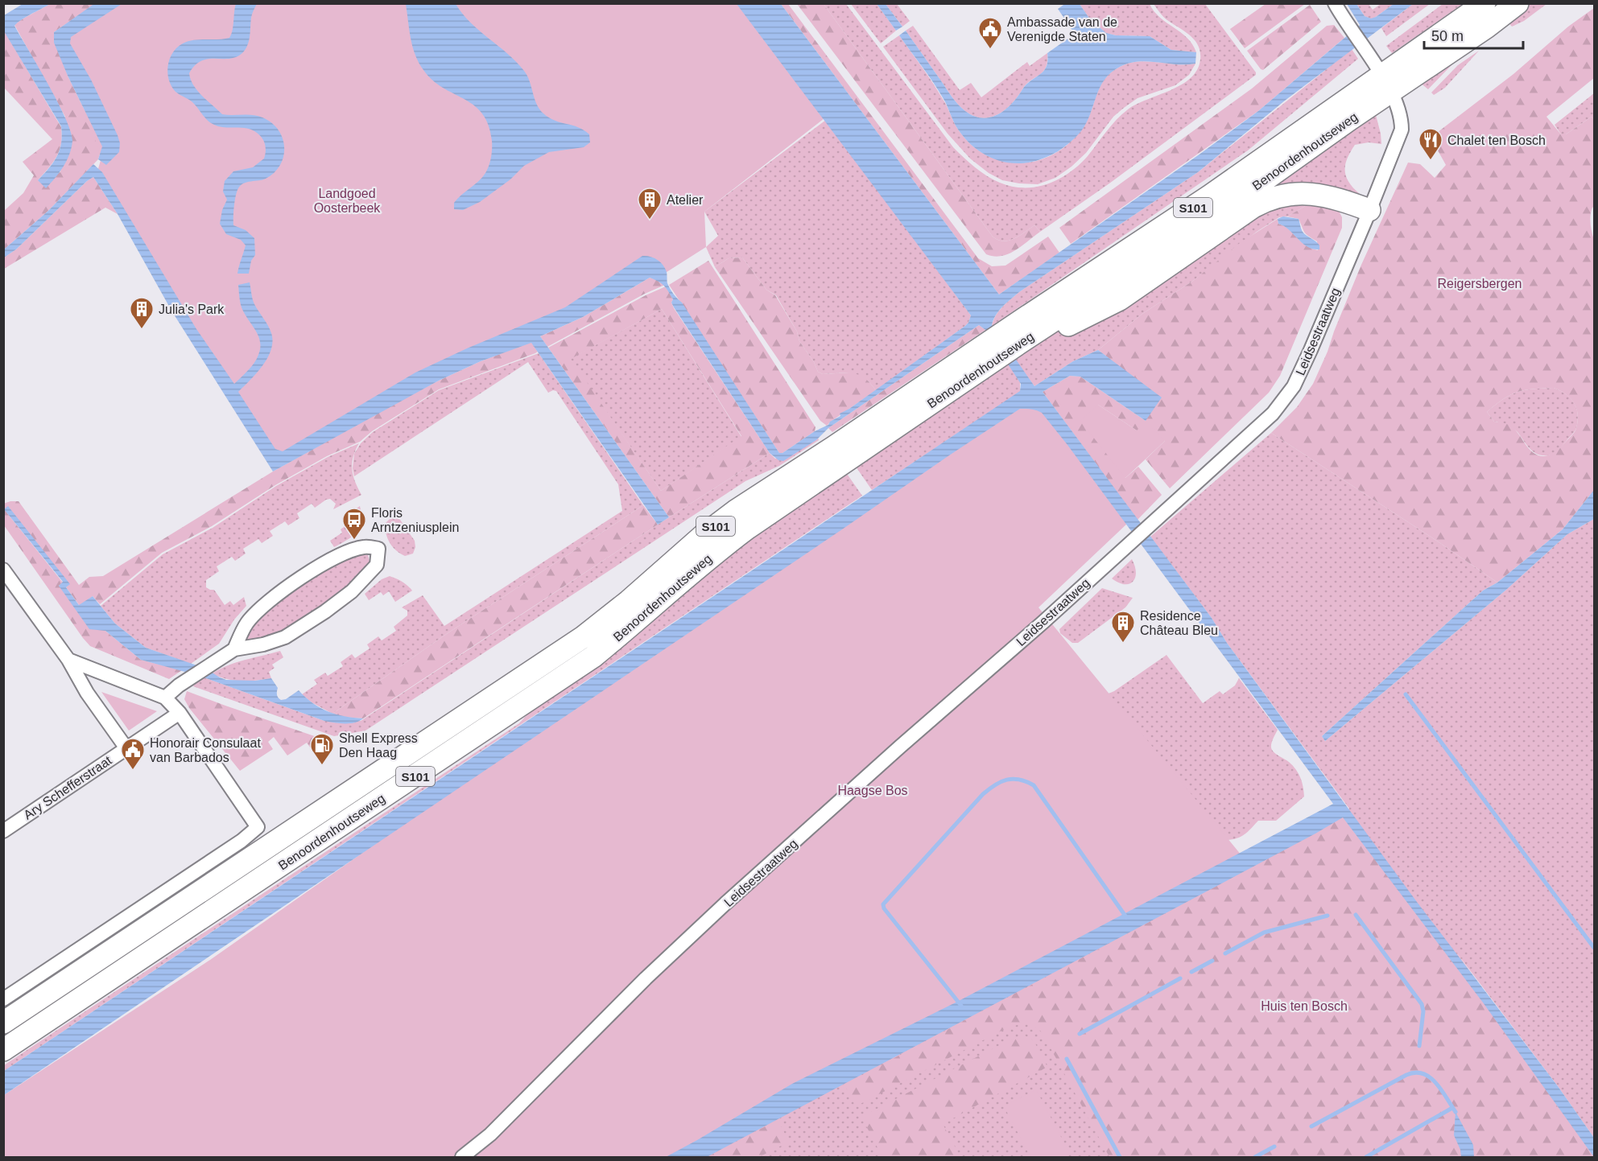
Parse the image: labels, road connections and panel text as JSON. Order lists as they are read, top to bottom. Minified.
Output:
{"streets":{"main road":["Benoordenhoutseweg","S101"],"street":["Leidsestraatweg","Ary Schefferstraat"]},"crossings":[["Benoordenhoutseweg","S101"],["Benoordenhoutseweg","Leidsestraatweg"],["S101","Leidsestraatweg"]],"parks":["Landgoed Oosterbeek","Reigersbergen","Haagse Bos","Huis ten Bosch"],"places":{"public building":["Ambassade van de Verenigde Staten","Honorair Consulaat van Barbados"],"restaurant":["Chalet ten Bosch"],"building":["Atelier","Julia's Park","Residence Château Bleu"],"bus stop":["Floris Arntzeniusplein"],"fuel station":["Shell Express Den Haag"]},"scale_bar":"50 m"}
